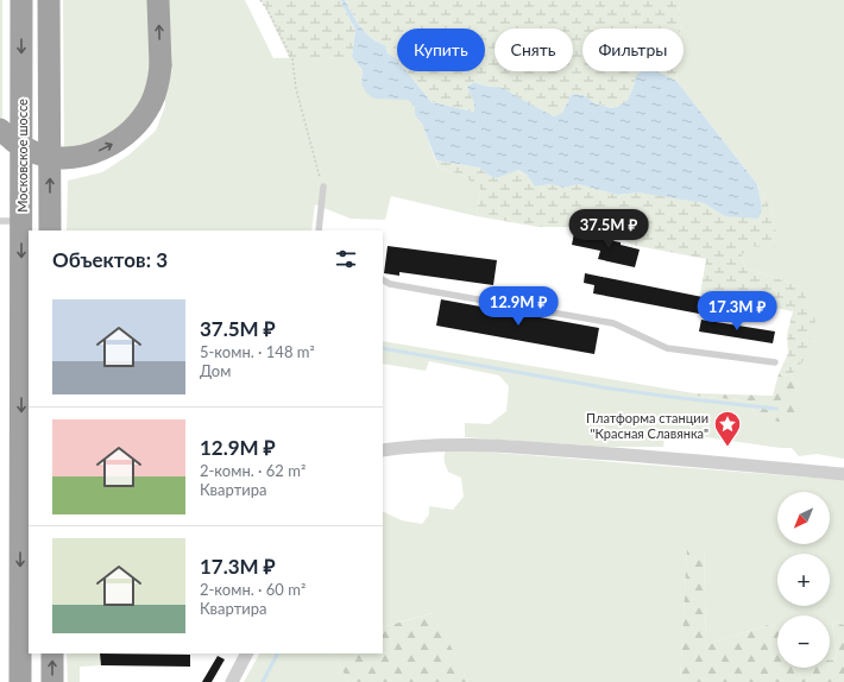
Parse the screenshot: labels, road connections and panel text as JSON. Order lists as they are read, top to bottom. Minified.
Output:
{"streets":{"highway":["Московское шоссе"]},"places":{"place":["Платформа станции \"Красная Славянка\""]},"north":"bottom left","page":{"chip":["Купить","Снять","Фильтры"],"price":["37.5M ₽","12.9M ₽","17.3M ₽"],"heading":"Объектов: 3","list":[{"name":"37.5M ₽","note":"5-комн. · 148 m² · Дом"},{"name":"12.9M ₽","note":"2-комн. · 62 m² · Квартира"},{"name":"17.3M ₽","note":"2-комн. · 60 m² · Квартира"}],"map_buttons":["+","−"]}}
